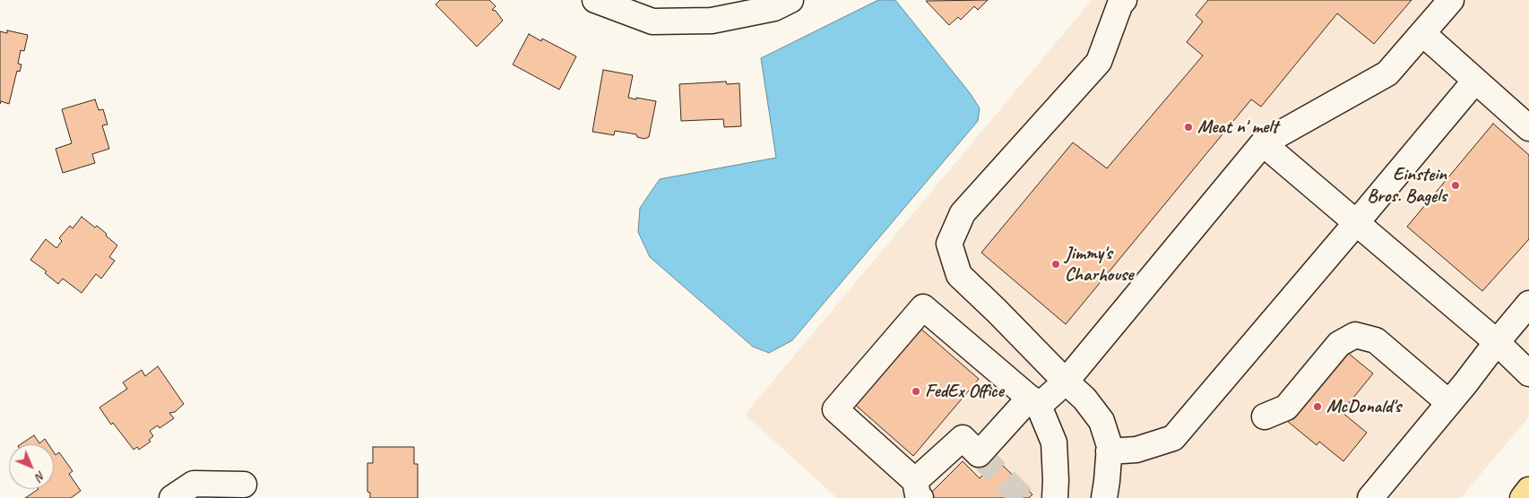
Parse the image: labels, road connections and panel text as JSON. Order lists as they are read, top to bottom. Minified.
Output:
{"places":["Meat n' melt","Einstein Bros. Bagels","Jimmy's Charhouse","FedEx Office","McDonald's"],"north":"bottom right"}
